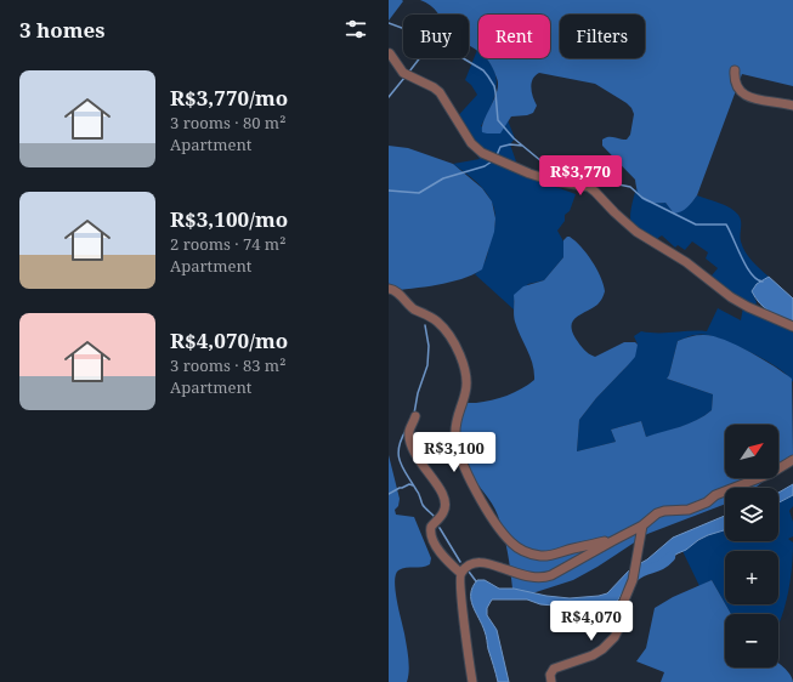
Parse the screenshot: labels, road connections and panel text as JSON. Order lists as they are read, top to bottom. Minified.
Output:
{"north":"top right","page":{"heading":"3 homes","chip":["Buy","Rent","Filters"],"list":[{"name":"R$3,770/mo","note":"3 rooms · 80 m² · Apartment"},{"name":"R$3,100/mo","note":"2 rooms · 74 m² · Apartment"},{"name":"R$4,070/mo","note":"3 rooms · 83 m² · Apartment"}],"price":["R$3,770","R$3,100","R$4,070"],"map_buttons":["+","−"]}}
